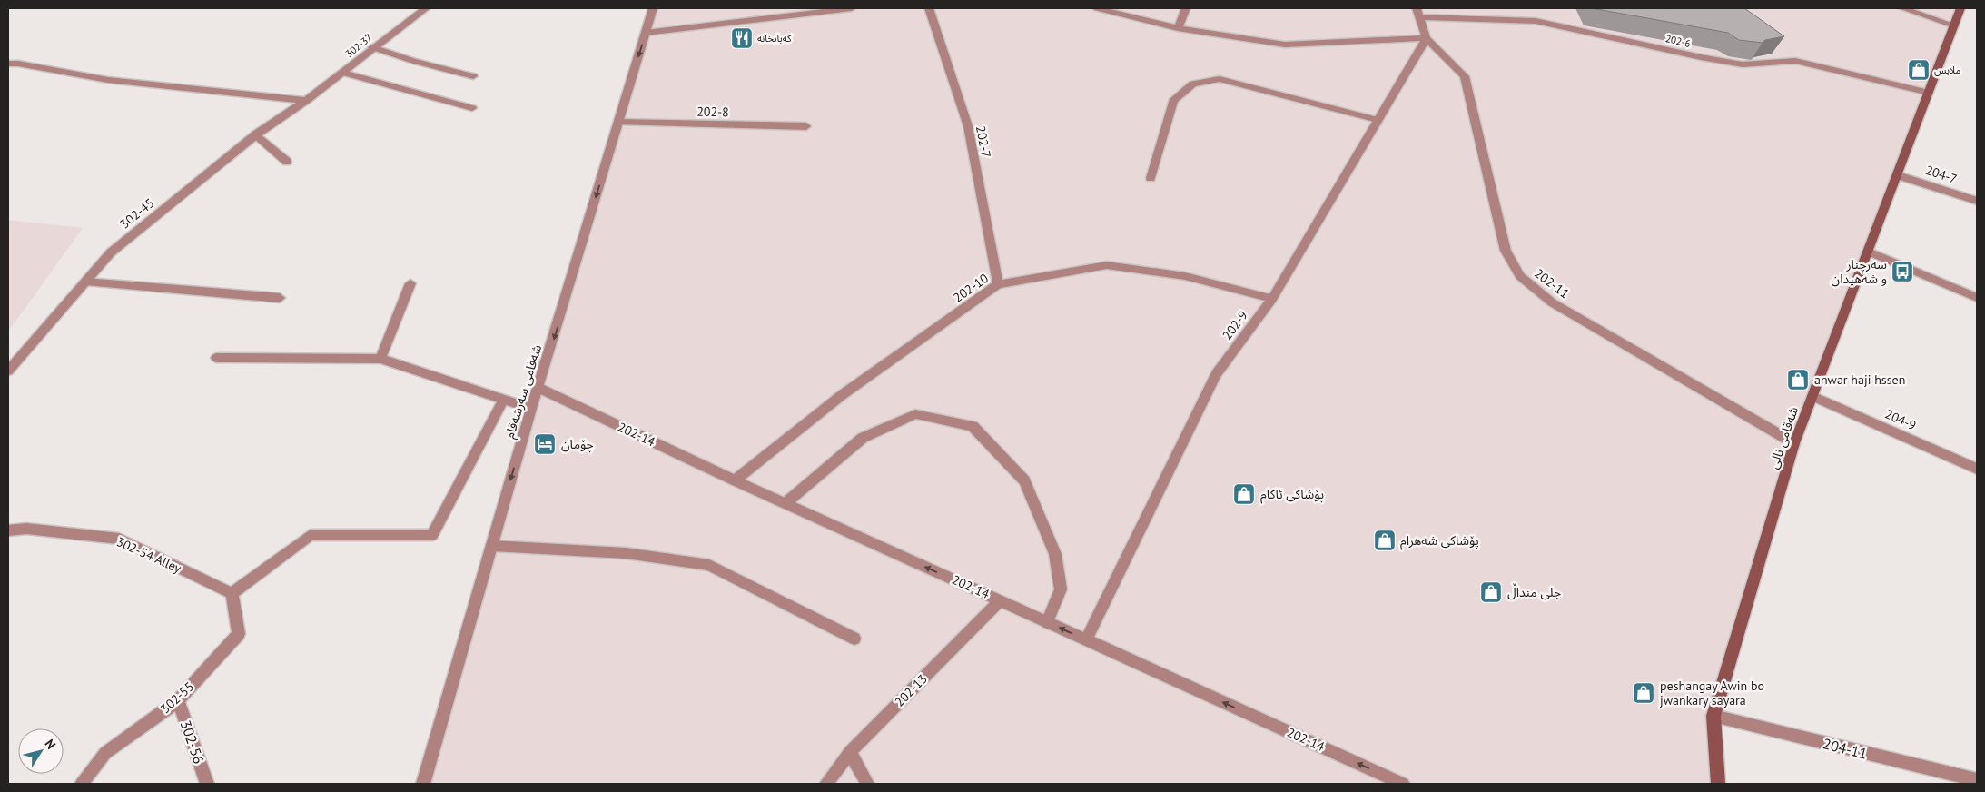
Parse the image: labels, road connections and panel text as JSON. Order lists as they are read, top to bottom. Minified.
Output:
{"streets":{"main road":["شەقامی نالی"],"street":["202-6","302-37","202-8","202-7","204-7","302-45","202-11","202-10","202-9","شەقامی سەرشەقام","204-9","202-14","302-54 Alley","202-13","302-55","302-56","204-11"]},"crossings":[["202-6","شەقامی نالی"],["302-37","302-45"],["202-8","شەقامی سەرشەقام"],["202-7","202-10"],["204-7","شەقامی نالی"],["202-11","202-9"],["202-11","شەقامی نالی"],["202-10","202-9"],["202-10","202-14"],["202-9","202-14"],["شەقامی سەرشەقام","202-14"],["204-9","شەقامی نالی"],["202-14","202-13"],["شەقامی نالی","204-11"],["302-54 Alley","302-55"],["302-55","302-56"]],"one_way":["شەقامی سەرشەقام","202-14"],"places":{"restaurant":["کەبابخانە"],"shop":["ملابس","anwar haji hssen","پۆشاکی ئاکام","پۆشاکی شەھرام","جلی منداڵ","peshangay Awin bo jwankary sayara"],"bus stop":["سەرچنار و شەهیدان"],"hotel":["چۆمان"]},"north":"top right"}
